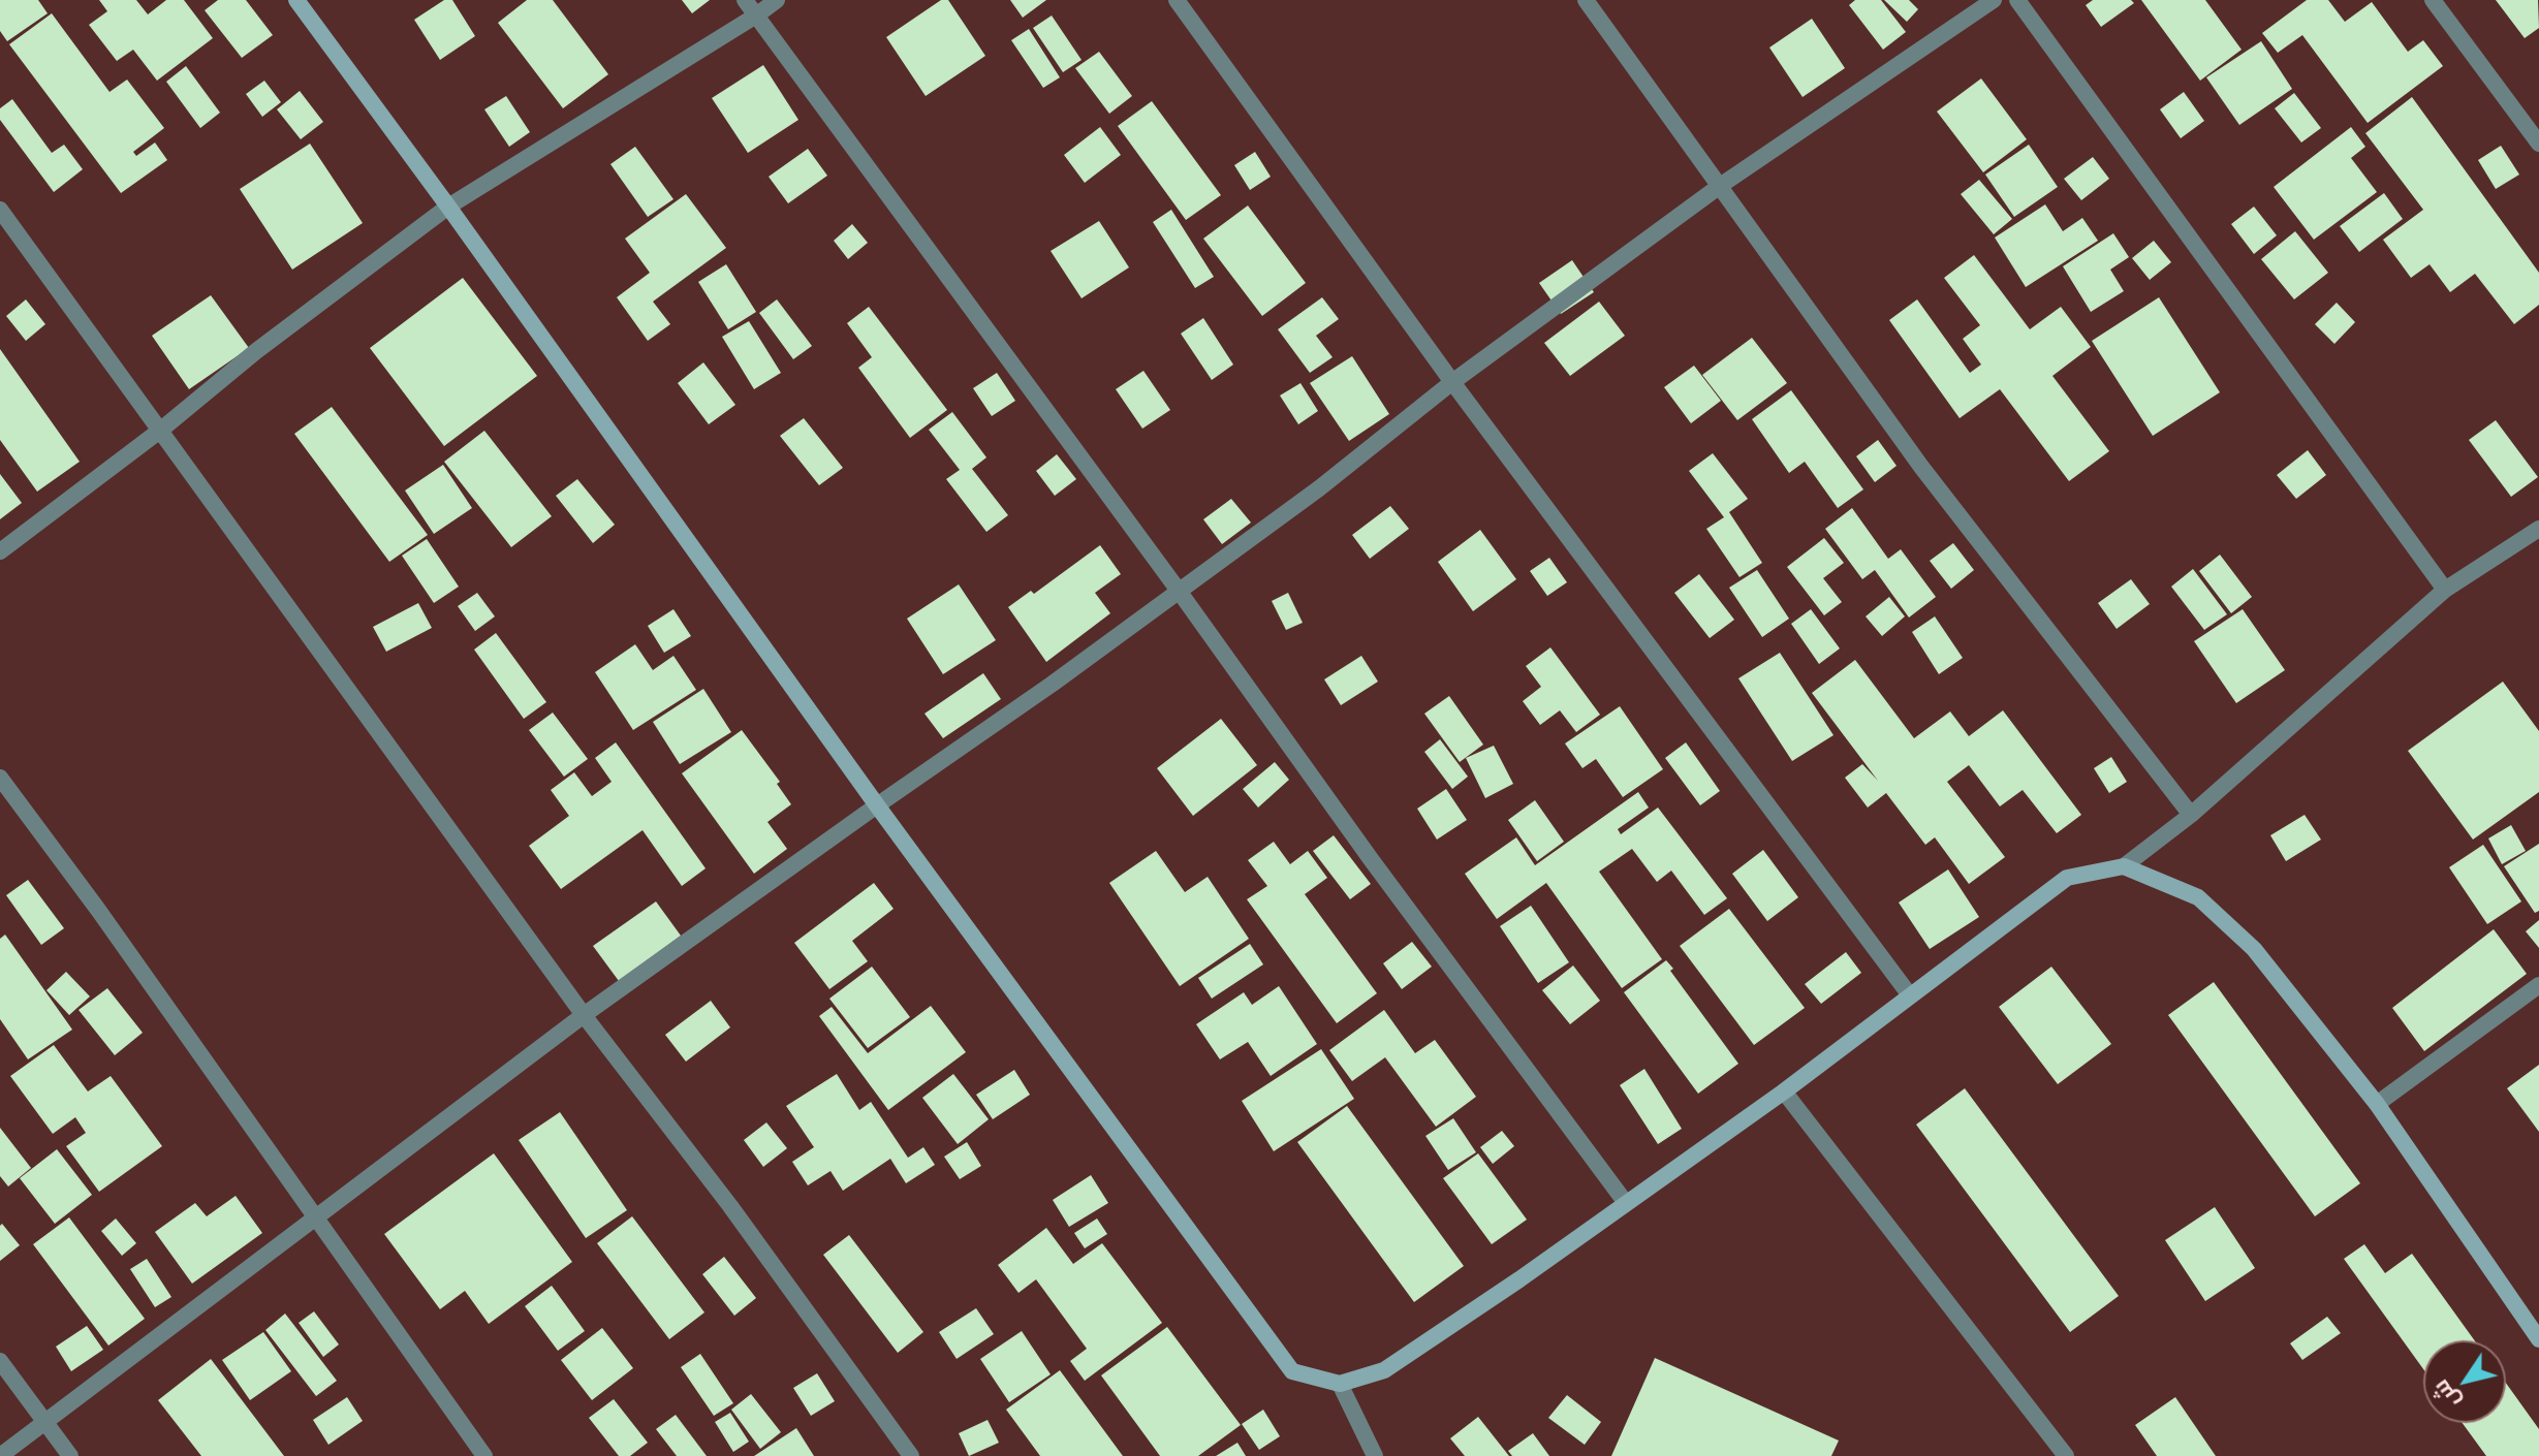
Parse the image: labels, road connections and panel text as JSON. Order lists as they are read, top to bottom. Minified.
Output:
{"north":"bottom left"}
